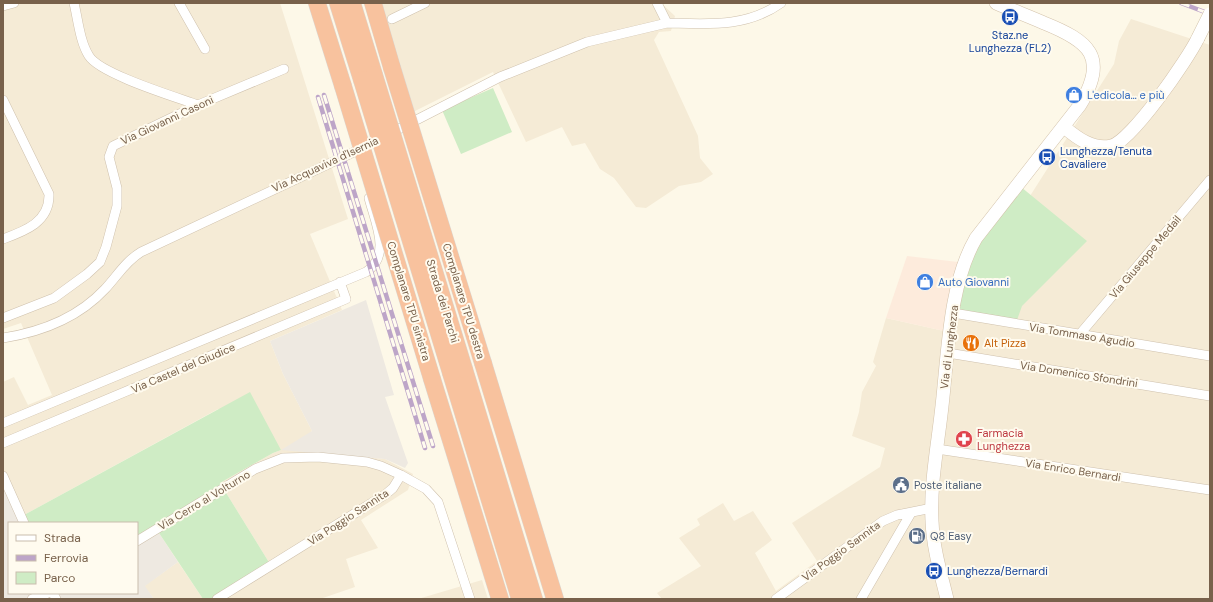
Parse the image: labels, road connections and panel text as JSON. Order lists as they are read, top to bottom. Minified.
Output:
{"streets":{"highway":["Complanare TPU sinistra","Strada dei Parchi","Complanare TPU destra"],"street":["Via Giovanni Casoni","Via Acquaviva d'Isernia","Via Giuseppe Medail","Via Tommaso Agudio","Via di Lunghezza","Via Castel del Giudice","Via Domenico Sfondrini","Via Enrico Bernardi","Via Cerro al Volturno","Via Poggio Sannita"]},"crossings":[["Via Acquaviva d'Isernia","Via Castel del Giudice"],["Via Giuseppe Medail","Via Tommaso Agudio"],["Via Tommaso Agudio","Via di Lunghezza"],["Via di Lunghezza","Via Domenico Sfondrini"],["Via di Lunghezza","Via Enrico Bernardi"],["Via di Lunghezza","Via Poggio Sannita"],["Via Cerro al Volturno","Via Poggio Sannita"]],"places":{"bus stop":["Staz.ne Lunghezza (FL2)","Lunghezza/Tenuta Cavaliere","Lunghezza/Bernardi"],"shop":["L'edicola… e più","Auto Giovanni"],"restaurant":["Alt Pizza"],"pharmacy":["Farmacia Lunghezza"],"public building":["Poste italiane"],"fuel station":["Q8 Easy"]},"legend":["Strada","Ferrovia","Parco"]}
